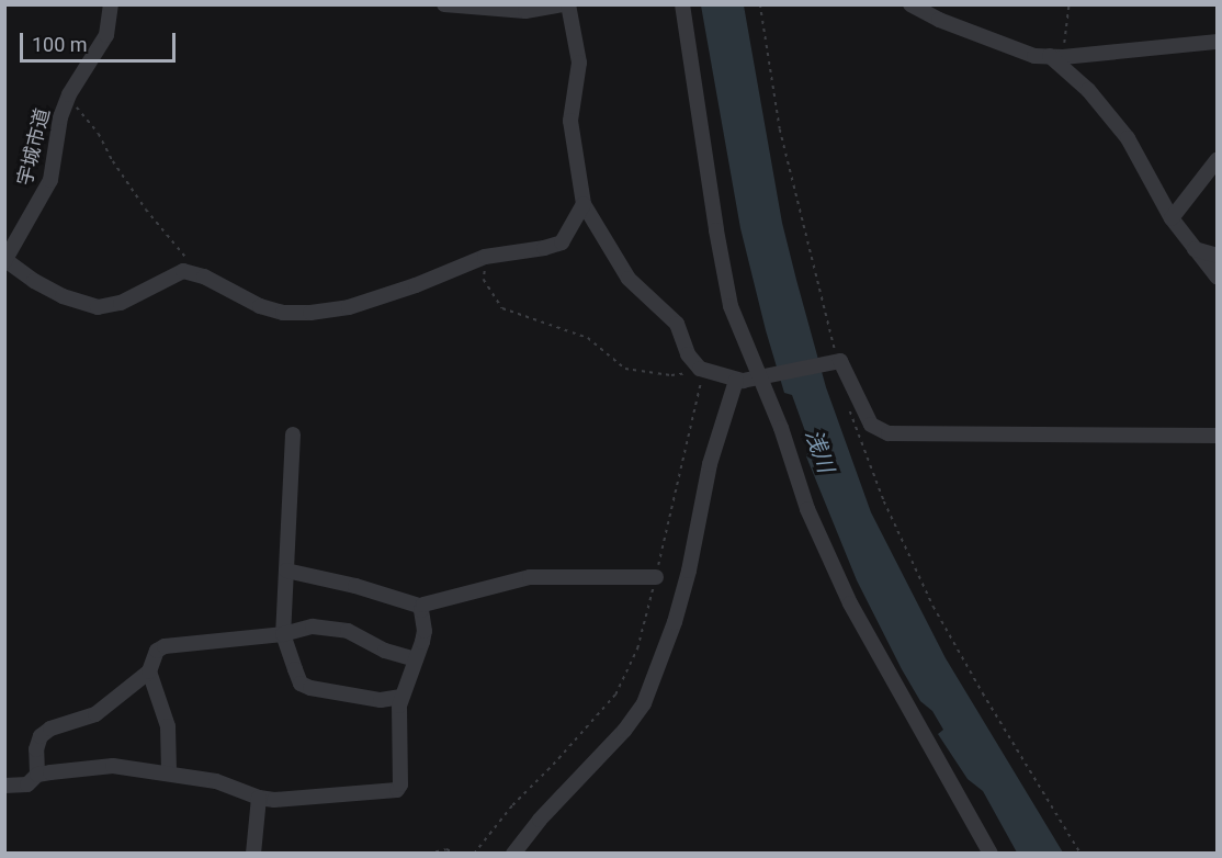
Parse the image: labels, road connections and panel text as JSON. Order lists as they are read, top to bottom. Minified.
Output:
{"streets":{"street":["宇城市道"]},"water":["浅川"],"scale_bar":"100 m"}
